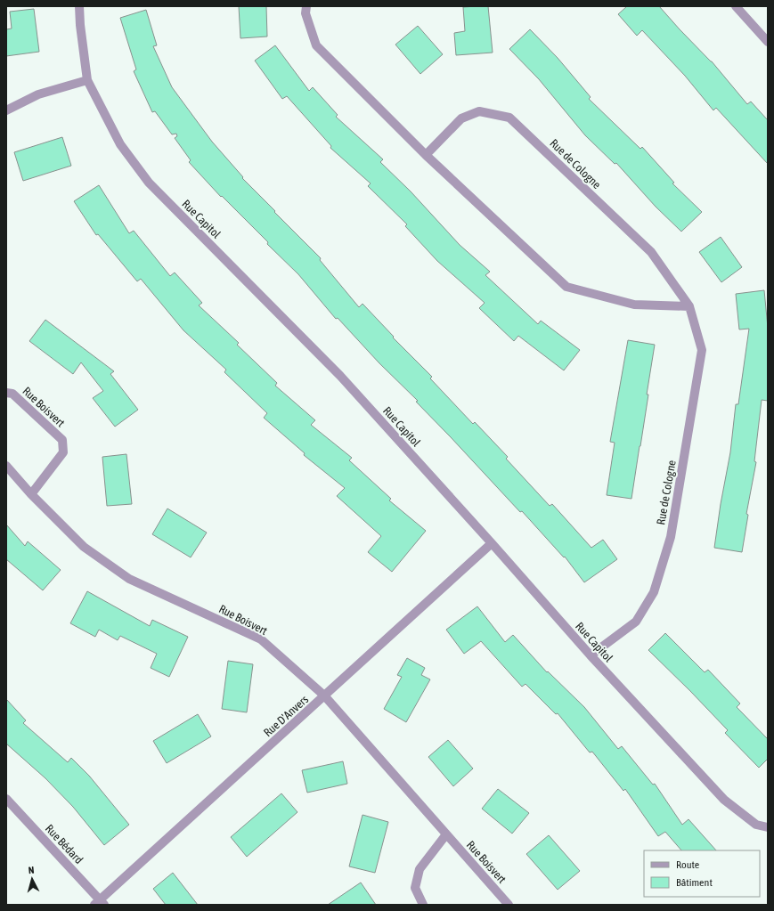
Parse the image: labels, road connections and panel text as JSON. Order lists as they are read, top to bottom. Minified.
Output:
{"streets":{"street":["Rue de Cologne","Rue Capitol","Rue Boisvert","Rue D'Anvers","Rue Bédard"]},"crossings":[["Rue de Cologne","Rue Capitol"],["Rue Capitol","Rue D'Anvers"],["Rue Boisvert","Rue D'Anvers"],["Rue D'Anvers","Rue Bédard"]],"legend":["Route","Bâtiment"],"north":"top"}
